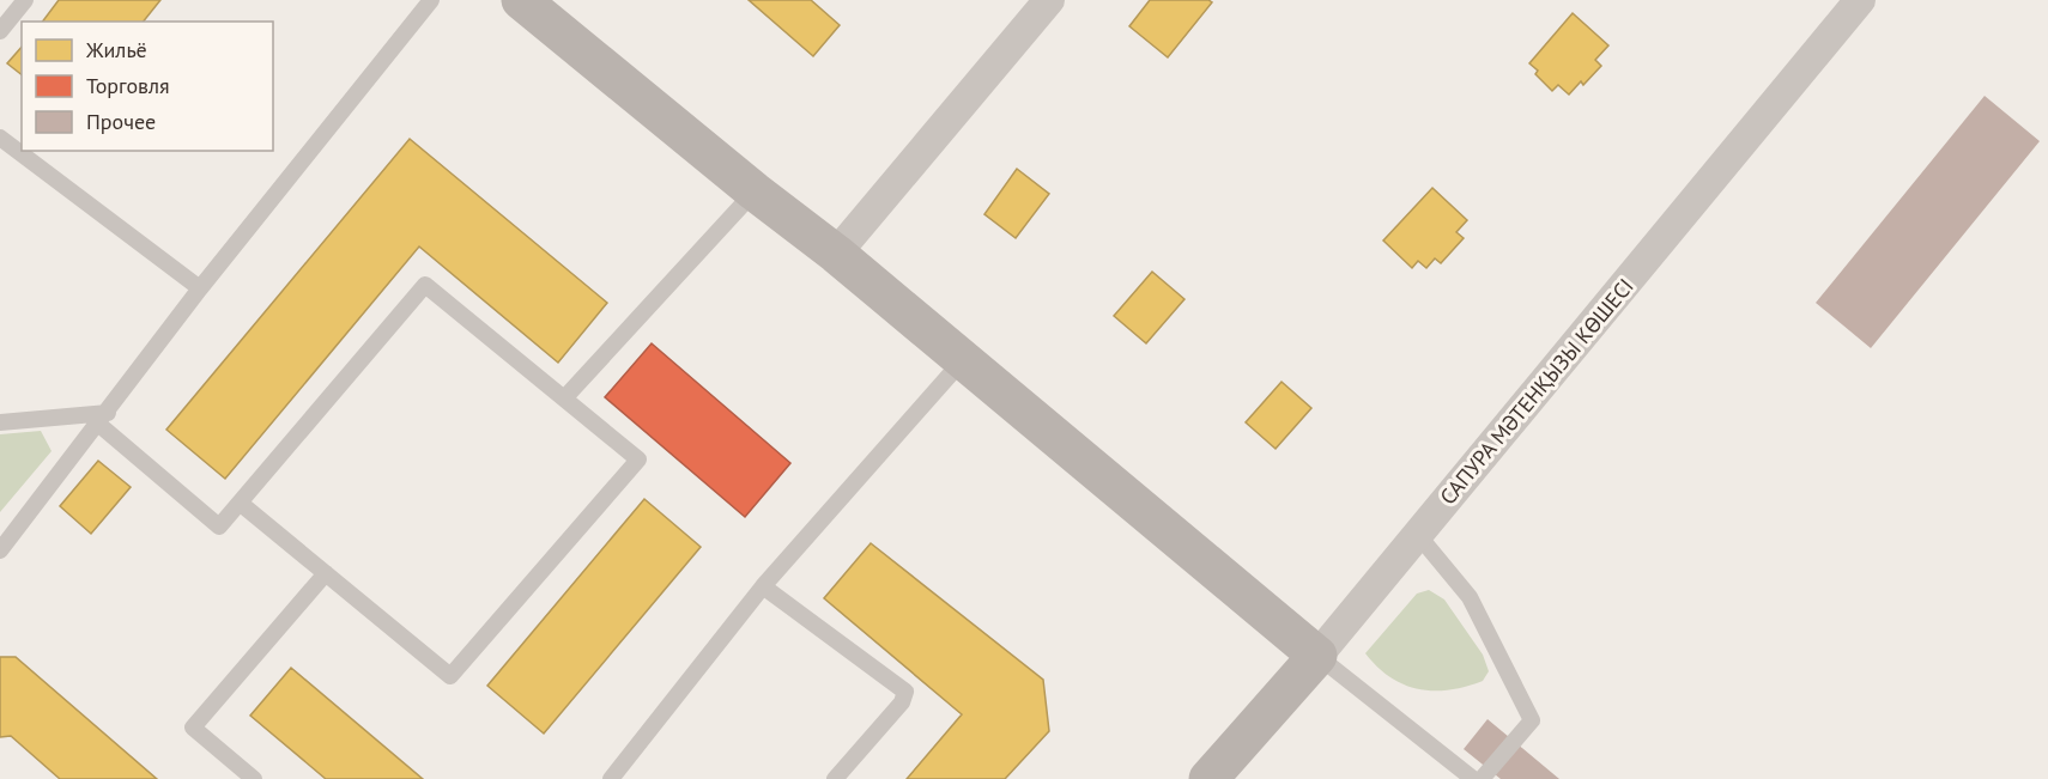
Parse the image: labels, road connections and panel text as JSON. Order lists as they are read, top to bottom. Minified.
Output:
{"streets":{"street":["САПУРА МӘТЕНҚЫЗЫ КӨШЕСІ"]},"legend":["Жильё","Торговля","Прочее"]}
